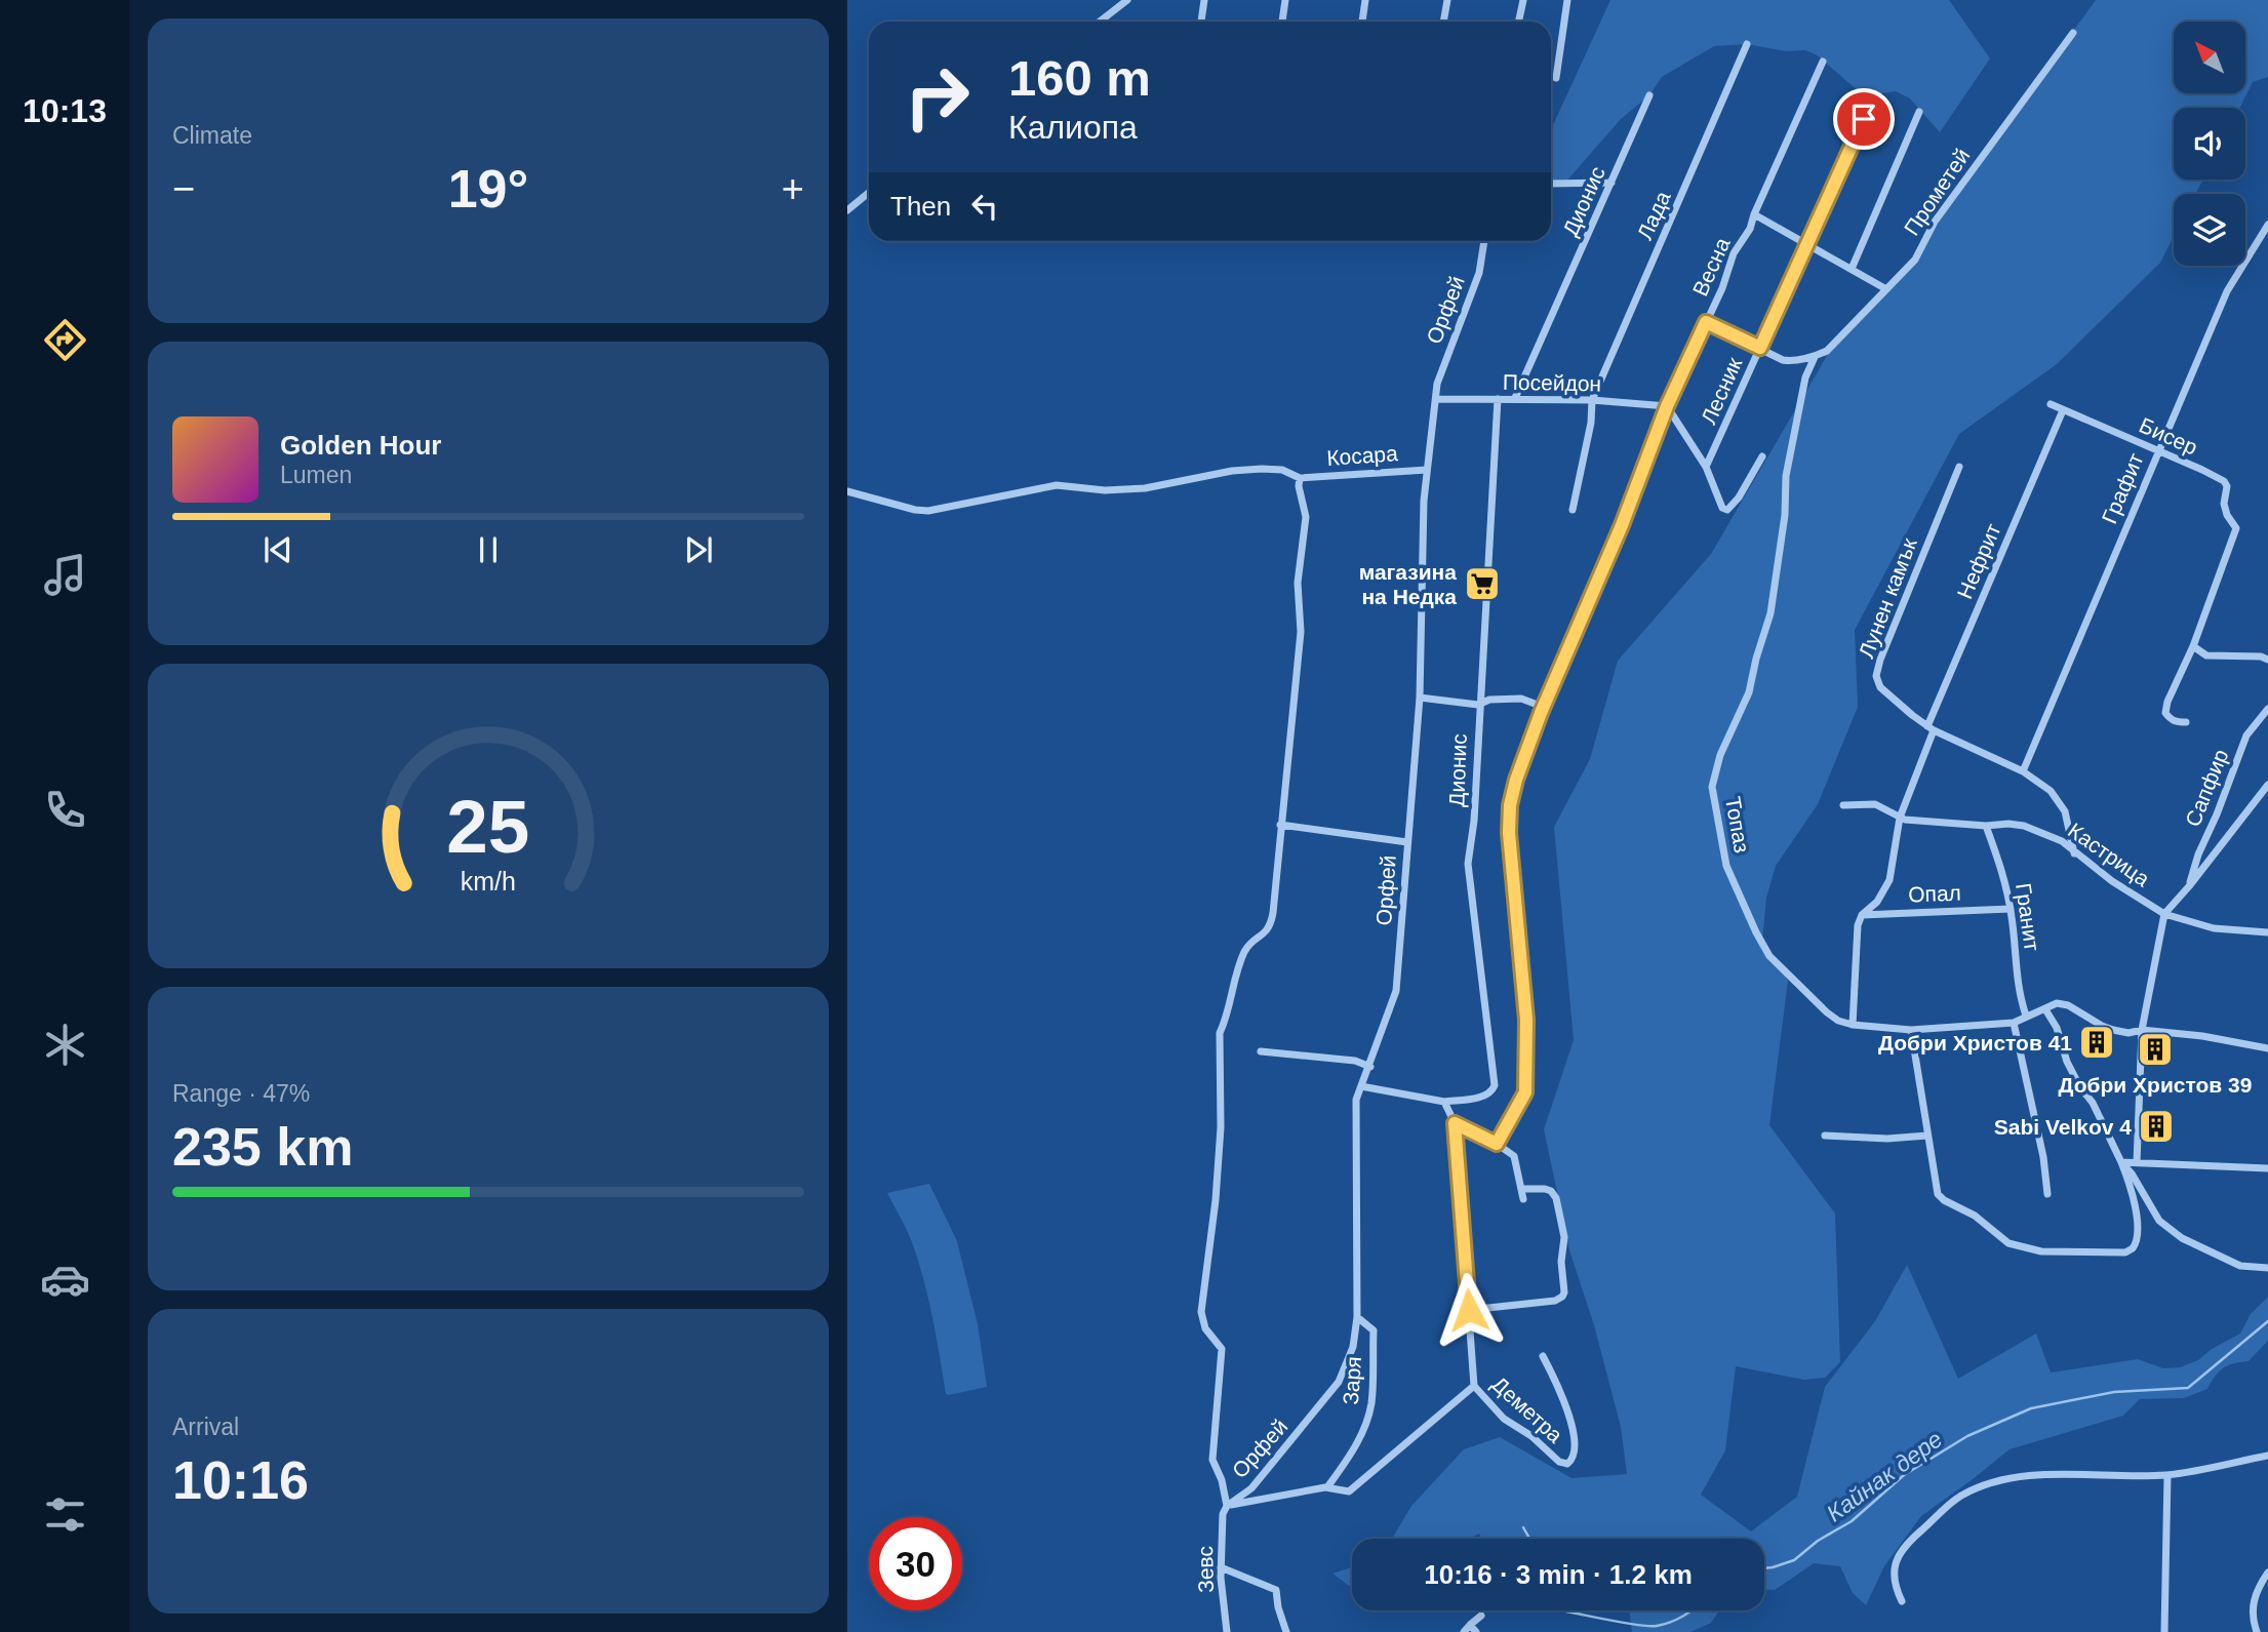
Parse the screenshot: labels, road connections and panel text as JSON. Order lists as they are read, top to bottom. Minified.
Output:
{"streets":{"street":["Прометей","Дионис","Лада","Весна","Орфей","Посейдон","Лесник","Бисер","Косара","Графит","Нефрит","Лунен камък","Сапфир","Топаз","Кастрица","Опал","Гранит","Заря","Деметра","Зевс"]},"crossings":[["Прометей","Топаз"],["Дионис","Орфей"],["Дионис","Посейдон"],["Лада","Посейдон"],["Весна","Посейдон"],["Орфей","Посейдон"],["Орфей","Косара"],["Орфей","Заря"],["Орфей","Зевс"],["Бисер","Графит"],["Бисер","Нефрит"],["Нефрит","Лунен камък"],["Нефрит","Кастрица"],["Нефрит","Опал"],["Топаз","Гранит"],["Кастрица","Гранит"],["Опал","Гранит"]],"water":["Кайнак дере"],"places":{"supermarket":["магазина на Недка"],"building":["Добри Христов 41","Добри Христов 39","Sabi Velkov 4"]},"north":"top left","page":{"tabs":"10:13","tile":["Climate",["Range · 47%","235 km"],["Arrival","10:16"]],"turn":["160 m","Калиопа"],"heat":["−","19°","+"],"then":"Then","song":["Golden Hour","Lumen"],"limit":"30","trip":"10:16 · 3 min · 1.2 km","gauge":["25","km/h"]}}
